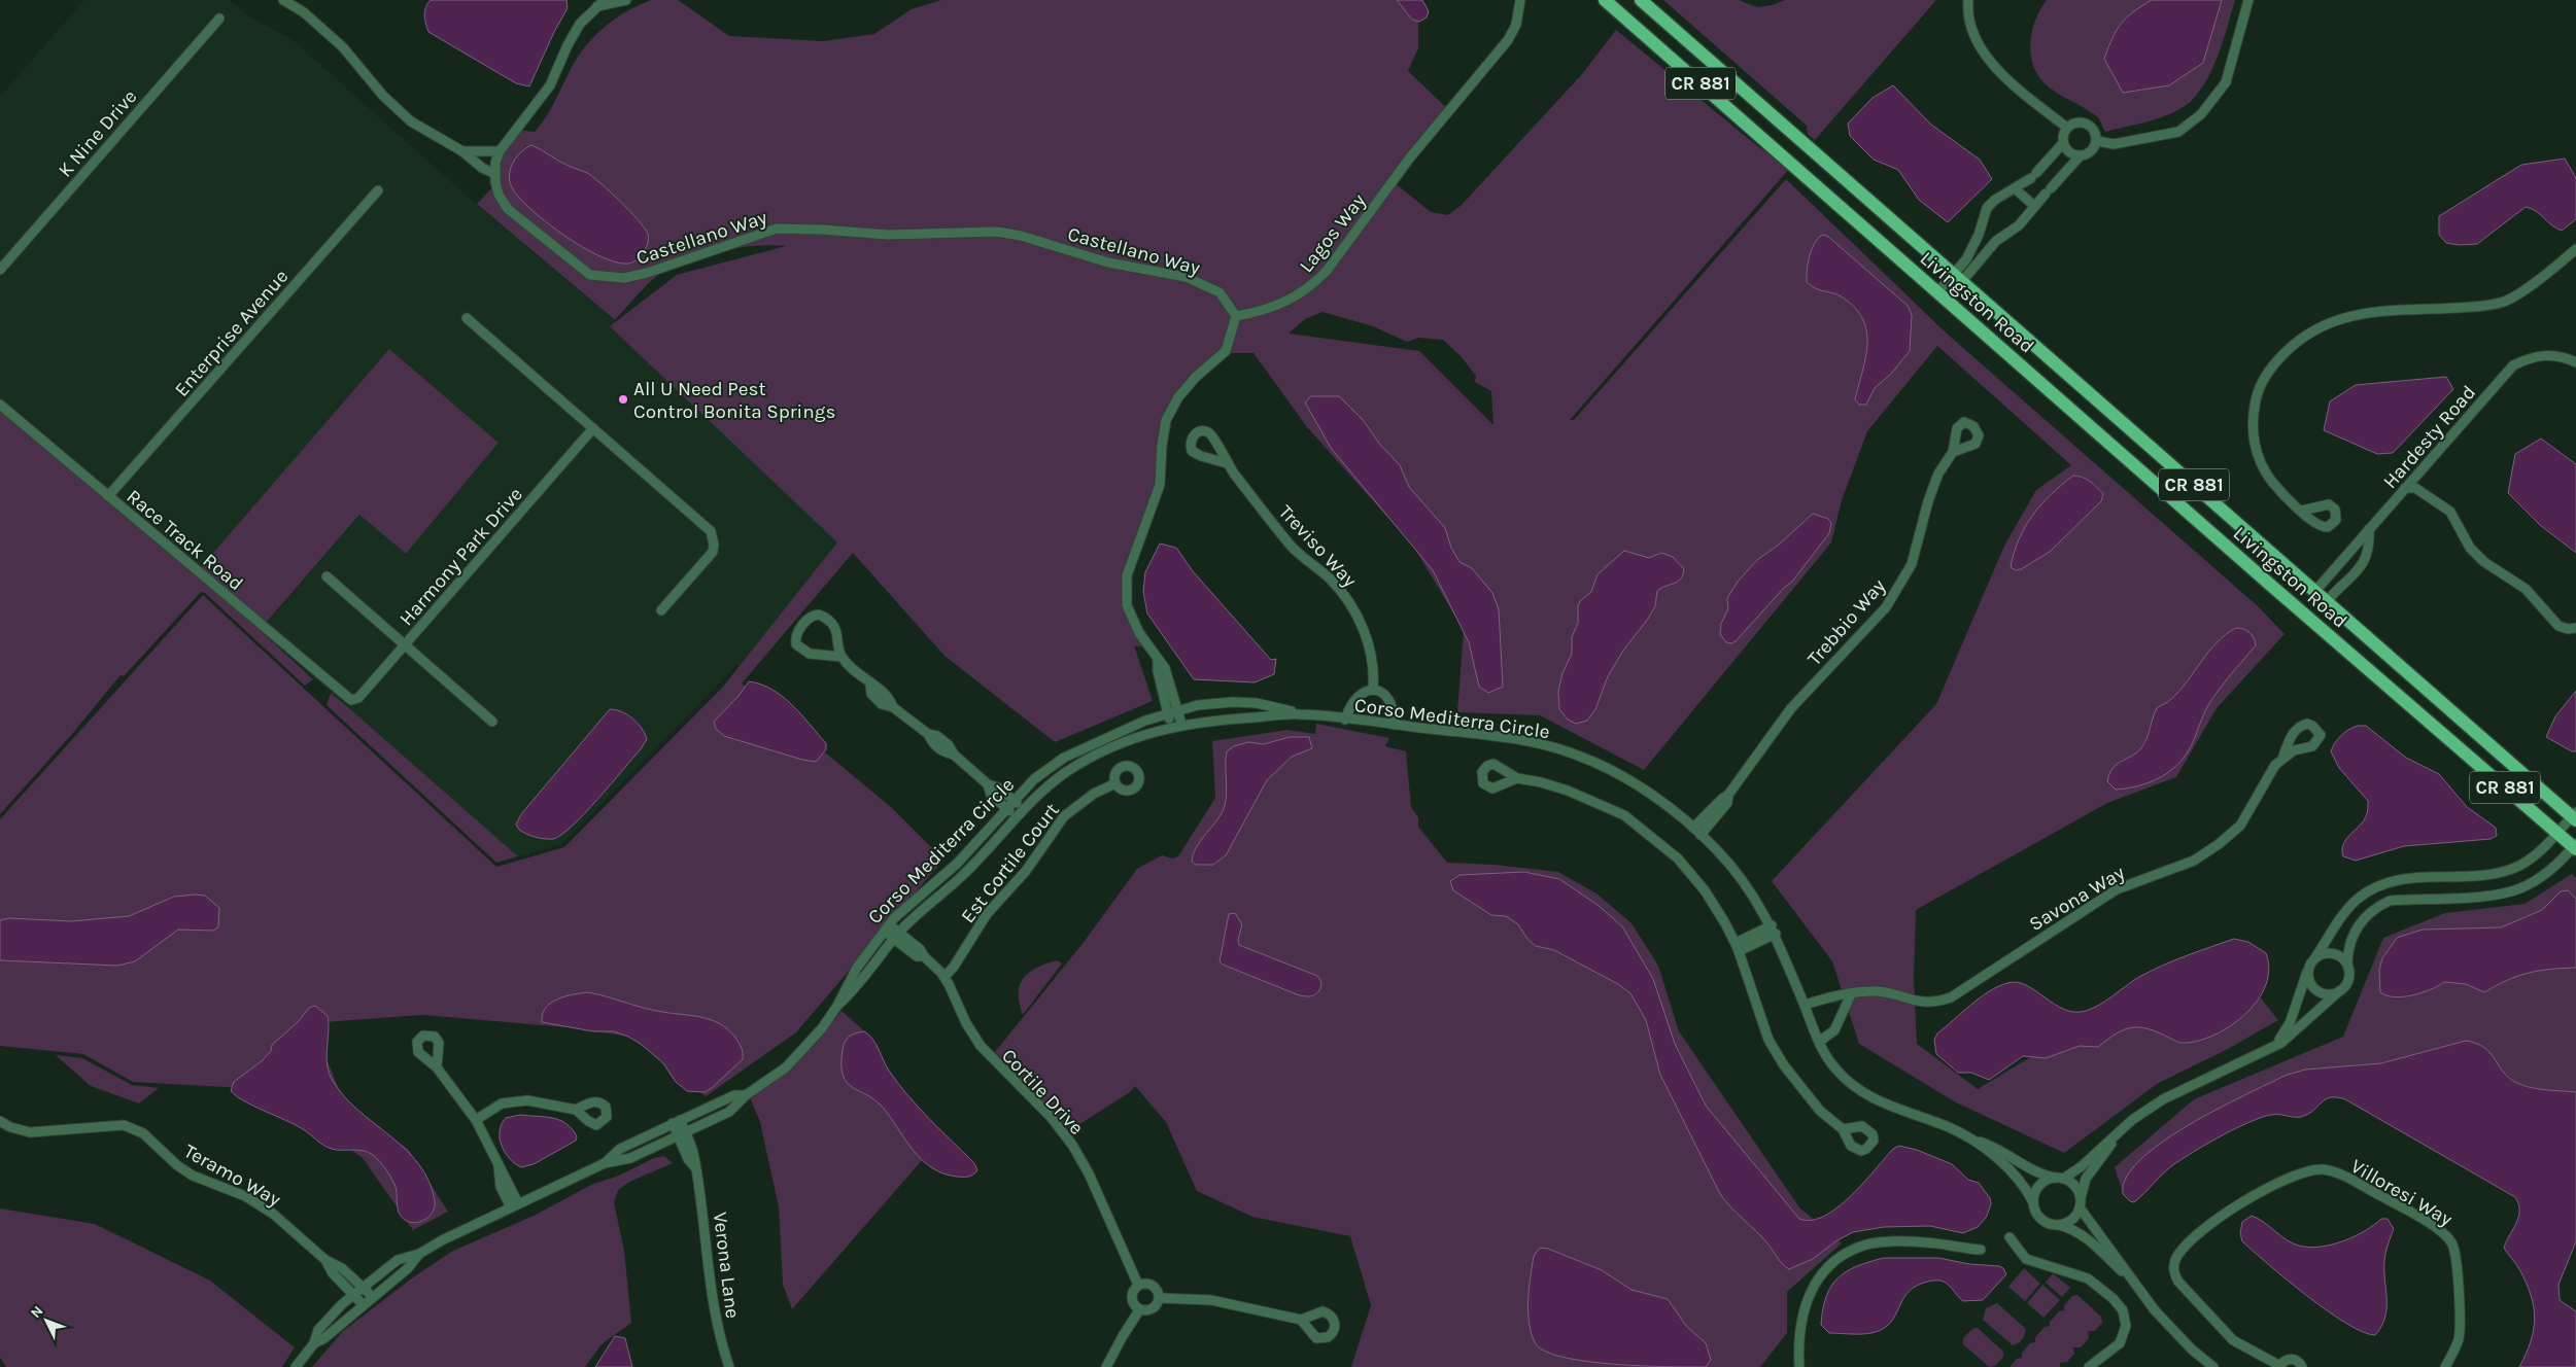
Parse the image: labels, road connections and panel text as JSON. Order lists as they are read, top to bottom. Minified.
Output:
{"streets":{"main road":["CR 881","Livingston Road"],"street":["K Nine Drive","Lagos Way","Castellano Way","Enterprise Avenue","Hardesty Road","Race Track Road","Treviso Way","Harmony Park Drive","Trebbio Way","Corso Mediterra Circle","Est Cortile Court","Savona Way","Cortile Drive","Teramo Way","Villoresi Way","Verona Lane"]},"crossings":[["Lagos Way","Castellano Way"],["Livingston Road","Hardesty Road"],["Enterprise Avenue","Race Track Road"],["Race Track Road","Harmony Park Drive"],["Trebbio Way","Corso Mediterra Circle"],["Corso Mediterra Circle","Savona Way"],["Corso Mediterra Circle","Cortile Drive"],["Corso Mediterra Circle","Teramo Way"],["Corso Mediterra Circle","Verona Lane"],["Est Cortile Court","Cortile Drive"]],"places":["All U Need Pest Control Bonita Springs"],"north":"top left"}
